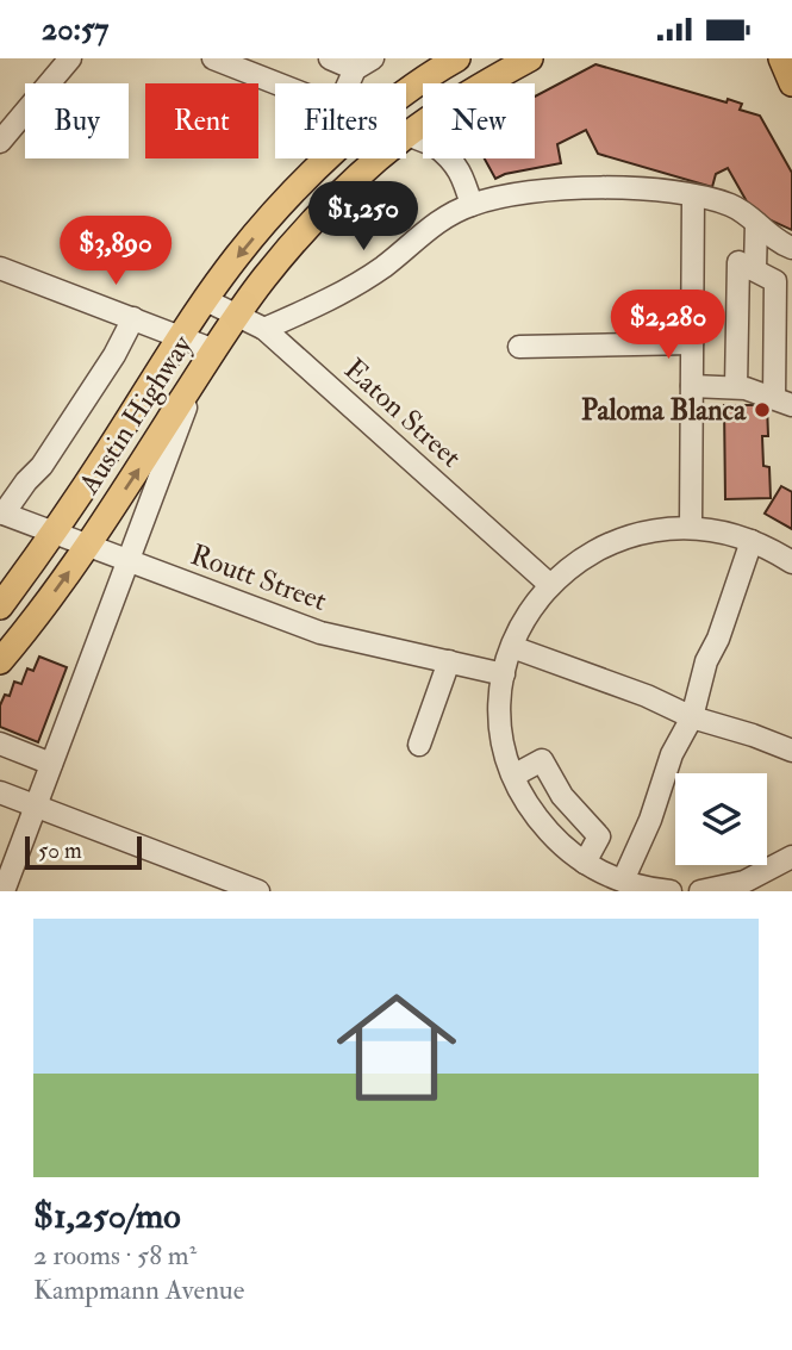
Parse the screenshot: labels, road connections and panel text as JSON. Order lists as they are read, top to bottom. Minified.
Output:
{"streets":{"main road":["Austin Highway"],"street":["Eaton Street","Routt Street"]},"crossings":[["Eaton Street","Austin Highway"],["Austin Highway","Routt Street"]],"places":["Paloma Blanca"],"scale_bar":"50 m","page":{"status":"20:57","chip":["Buy","Rent","Filters","New"],"price":["$1,250","$3,890","$2,280"],"scale":"50 m","list":[{"name":"$1,250/mo","note":"2 rooms · 58 m² · Kampmann Avenue"}]}}
